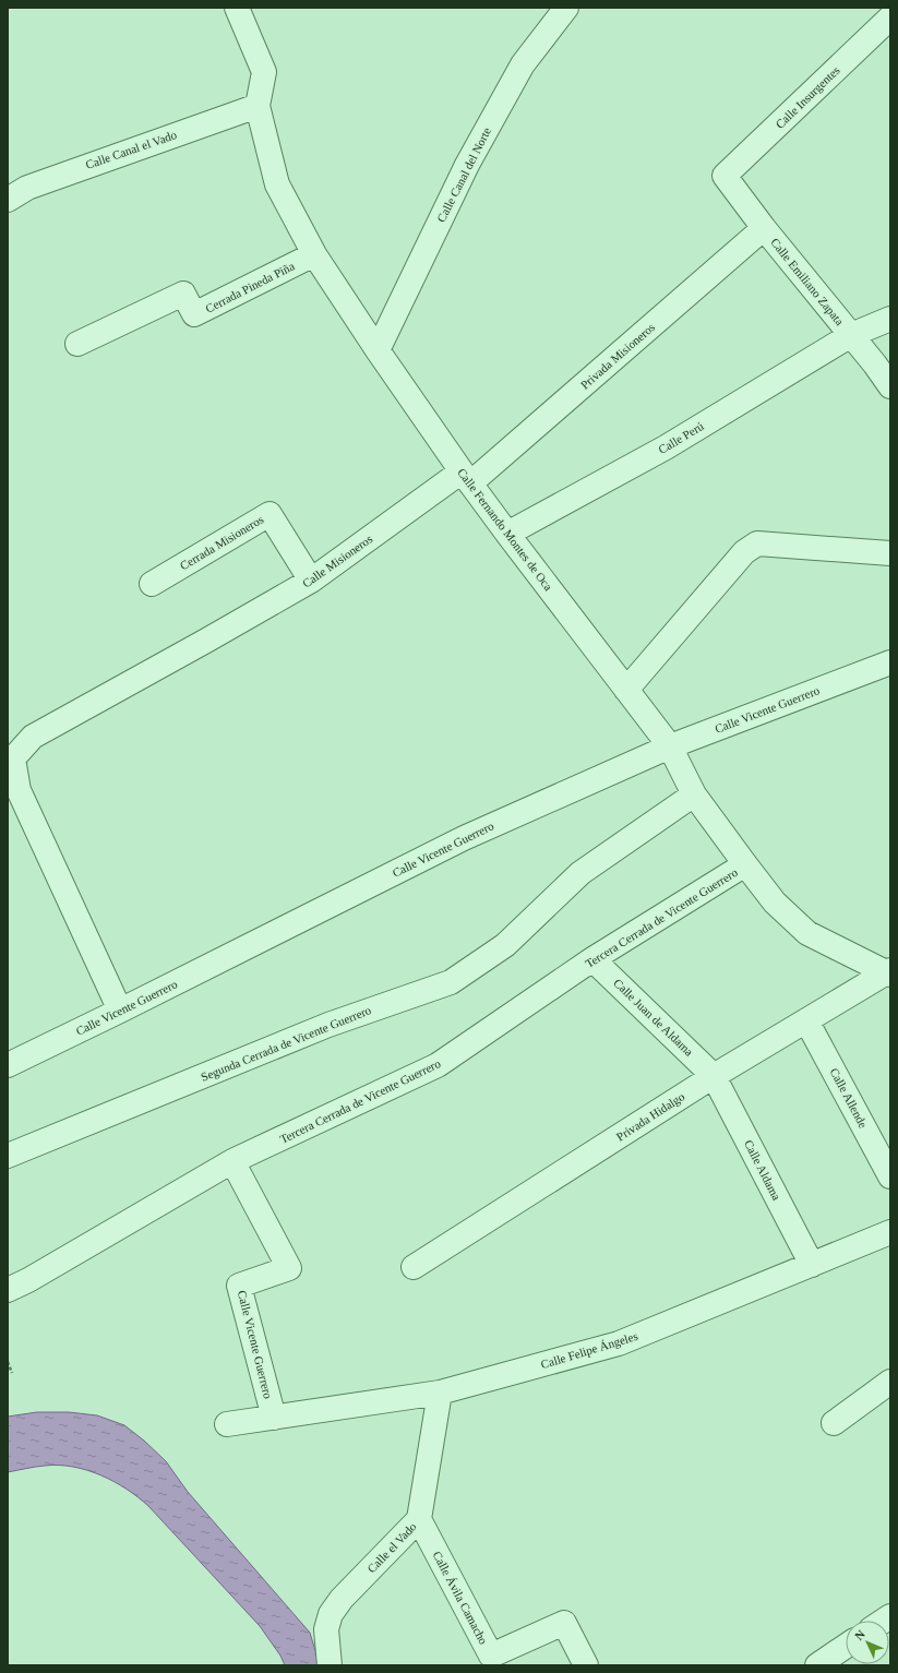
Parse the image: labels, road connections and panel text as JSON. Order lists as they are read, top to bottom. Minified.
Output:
{"streets":{"street":["Calle Insurgentes","Calle Canal el Vado","Calle Canal del Norte","Calle Emiliano Zapata","Cerrada Pineda Piña","Privada Misioneros","Calle Perú","Calle Fernando Montes de Oca","Cerrada Misioneros","Calle Misioneros","Calle Vicente Guerrero","Tercera Cerrada de Vicente Guerrero","Calle Juan de Aldama","Segunda Cerrada de Vicente Guerrero","Calle Allende","Privada Hidalgo","Calle Aldama","Calle Felipe Ángeles","Calle el Vado","Calle Ávila Camacho"]},"crossings":[["Calle Insurgentes","Calle Emiliano Zapata"],["Calle Canal el Vado","Calle Fernando Montes de Oca"],["Calle Canal del Norte","Calle Fernando Montes de Oca"],["Calle Emiliano Zapata","Privada Misioneros"],["Calle Emiliano Zapata","Calle Perú"],["Cerrada Pineda Piña","Calle Fernando Montes de Oca"],["Privada Misioneros","Calle Fernando Montes de Oca"],["Privada Misioneros","Calle Misioneros"],["Calle Perú","Calle Fernando Montes de Oca"],["Calle Fernando Montes de Oca","Calle Misioneros"],["Calle Fernando Montes de Oca","Calle Vicente Guerrero"],["Calle Fernando Montes de Oca","Tercera Cerrada de Vicente Guerrero"],["Calle Fernando Montes de Oca","Segunda Cerrada de Vicente Guerrero"],["Calle Fernando Montes de Oca","Privada Hidalgo"],["Cerrada Misioneros","Calle Misioneros"],["Calle Misioneros","Calle Vicente Guerrero"],["Calle Vicente Guerrero","Tercera Cerrada de Vicente Guerrero"],["Calle Vicente Guerrero","Calle Felipe Ángeles"],["Tercera Cerrada de Vicente Guerrero","Calle Juan de Aldama"],["Calle Juan de Aldama","Privada Hidalgo"],["Calle Juan de Aldama","Calle Aldama"],["Calle Allende","Privada Hidalgo"],["Privada Hidalgo","Calle Aldama"],["Calle Aldama","Calle Felipe Ángeles"],["Calle Felipe Ángeles","Calle el Vado"],["Calle el Vado","Calle Ávila Camacho"]],"north":"top left"}
